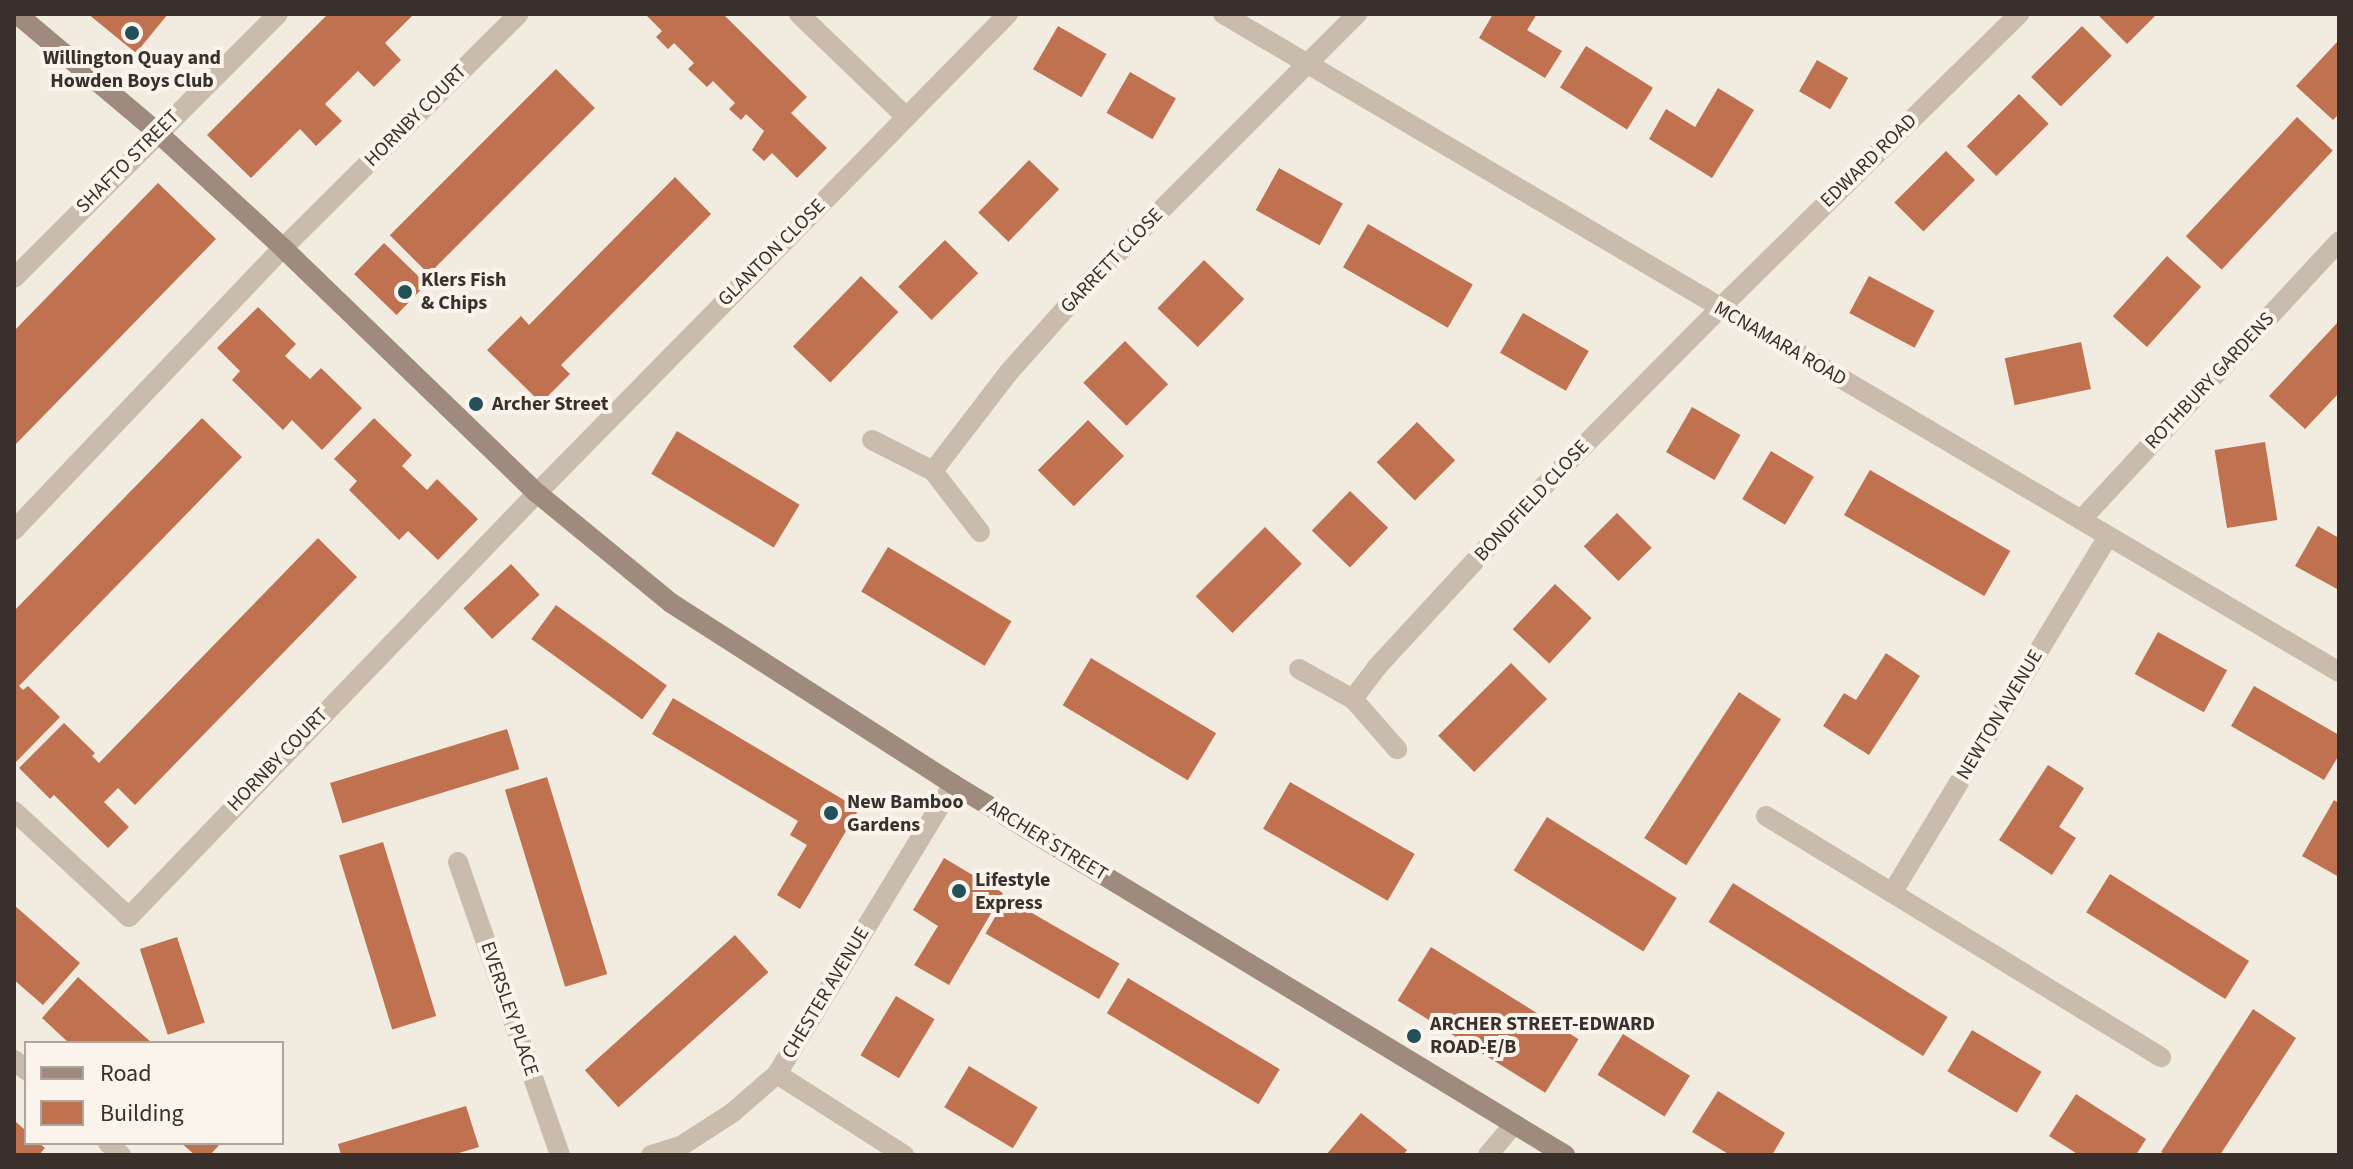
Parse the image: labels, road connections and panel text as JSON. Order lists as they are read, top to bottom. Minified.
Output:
{"streets":{"main road":["ARCHER STREET"],"street":["HORNBY COURT","EDWARD ROAD","SHAFTO STREET","GLANTON CLOSE","GARRETT CLOSE","MCNAMARA ROAD","ROTHBURY GARDENS","BONDFIELD CLOSE","NEWTON AVENUE","CHESTER AVENUE","EVERSLEY PLACE"]},"crossings":[["HORNBY COURT","GLANTON CLOSE"],["HORNBY COURT","ARCHER STREET"],["EDWARD ROAD","MCNAMARA ROAD"],["EDWARD ROAD","BONDFIELD CLOSE"],["SHAFTO STREET","ARCHER STREET"],["GLANTON CLOSE","ARCHER STREET"],["GARRETT CLOSE","MCNAMARA ROAD"],["MCNAMARA ROAD","ROTHBURY GARDENS"],["MCNAMARA ROAD","BONDFIELD CLOSE"],["MCNAMARA ROAD","NEWTON AVENUE"],["ARCHER STREET","CHESTER AVENUE"]],"places":["Willington Quay and Howden Boys Club","Klers Fish & Chips","Archer Street","New Bamboo Gardens","Lifestyle Express","ARCHER STREET-EDWARD ROAD-E/B"],"legend":["Road","Building"]}
